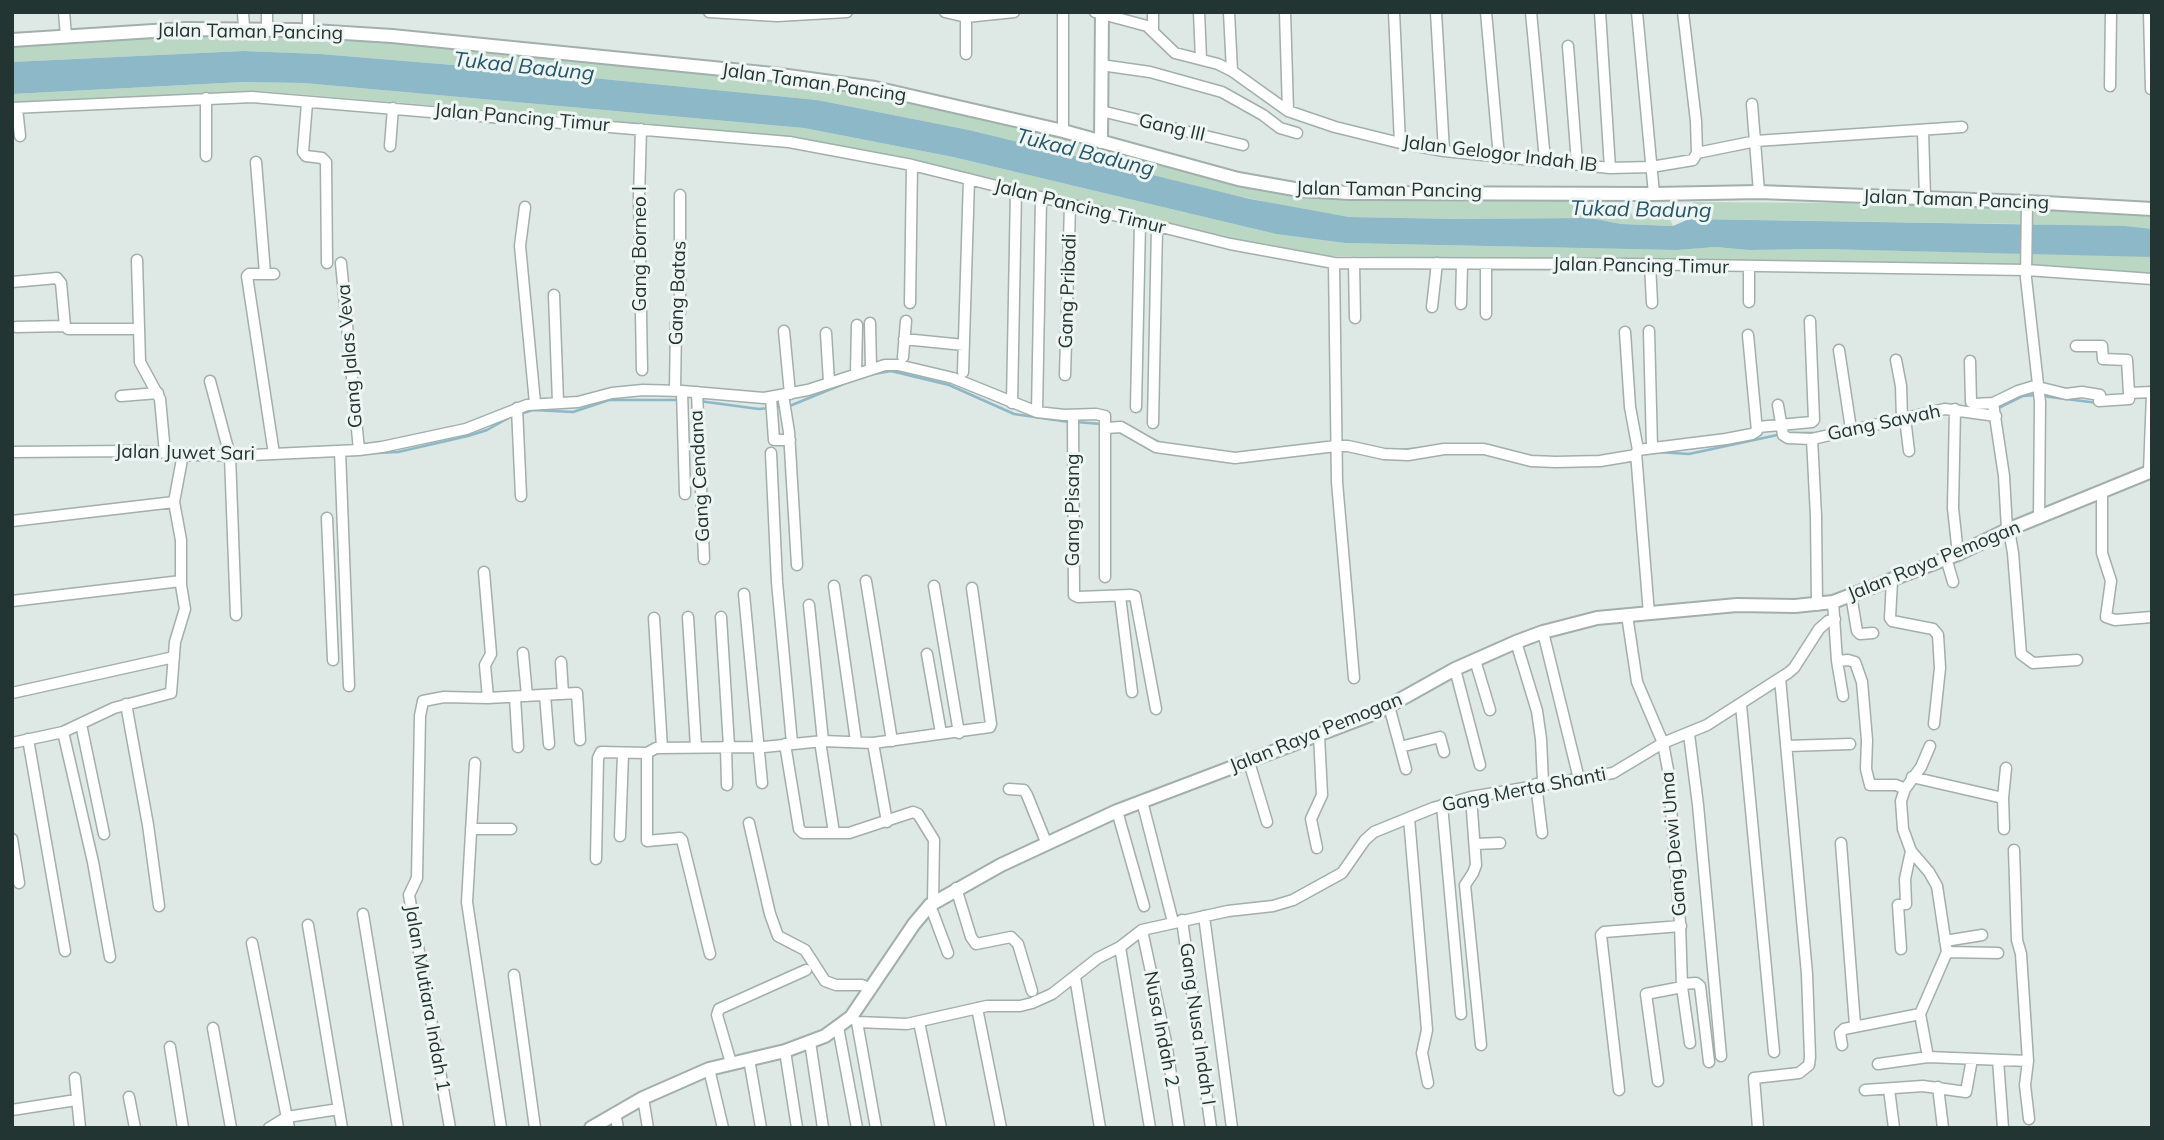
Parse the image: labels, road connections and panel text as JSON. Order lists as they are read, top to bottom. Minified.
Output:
{"streets":{"street":["Jalan Taman Pancing","Jalan Pancing Timur","Gang III","Jalan Gelogor Indah IB","Gang Borneo I","Gang Pribadi","Gang Batas","Gang Jalas Veva","Gang Sawah","Jalan Juwet Sari","Gang Cendana","Gang Pisang","Jalan Raya Pemogan","Gang Merta Shanti","Gang Dewi Uma","Jalan Mutiara Indah 1","Gang Nusa Indah I","Nusa Indah 2"]},"crossings":[["Jalan Pancing Timur","Gang Borneo I"],["Jalan Pancing Timur","Gang Pribadi"],["Gang Batas","Jalan Juwet Sari"],["Gang Jalas Veva","Jalan Juwet Sari"],["Gang Sawah","Jalan Raya Pemogan"],["Jalan Juwet Sari","Gang Cendana"],["Jalan Juwet Sari","Gang Pisang"],["Jalan Raya Pemogan","Gang Merta Shanti"],["Jalan Raya Pemogan","Gang Dewi Uma"],["Jalan Raya Pemogan","Gang Nusa Indah I"],["Gang Merta Shanti","Gang Dewi Uma"],["Gang Merta Shanti","Gang Nusa Indah I"],["Gang Merta Shanti","Nusa Indah 2"]],"water":["Tukad Badung"]}
